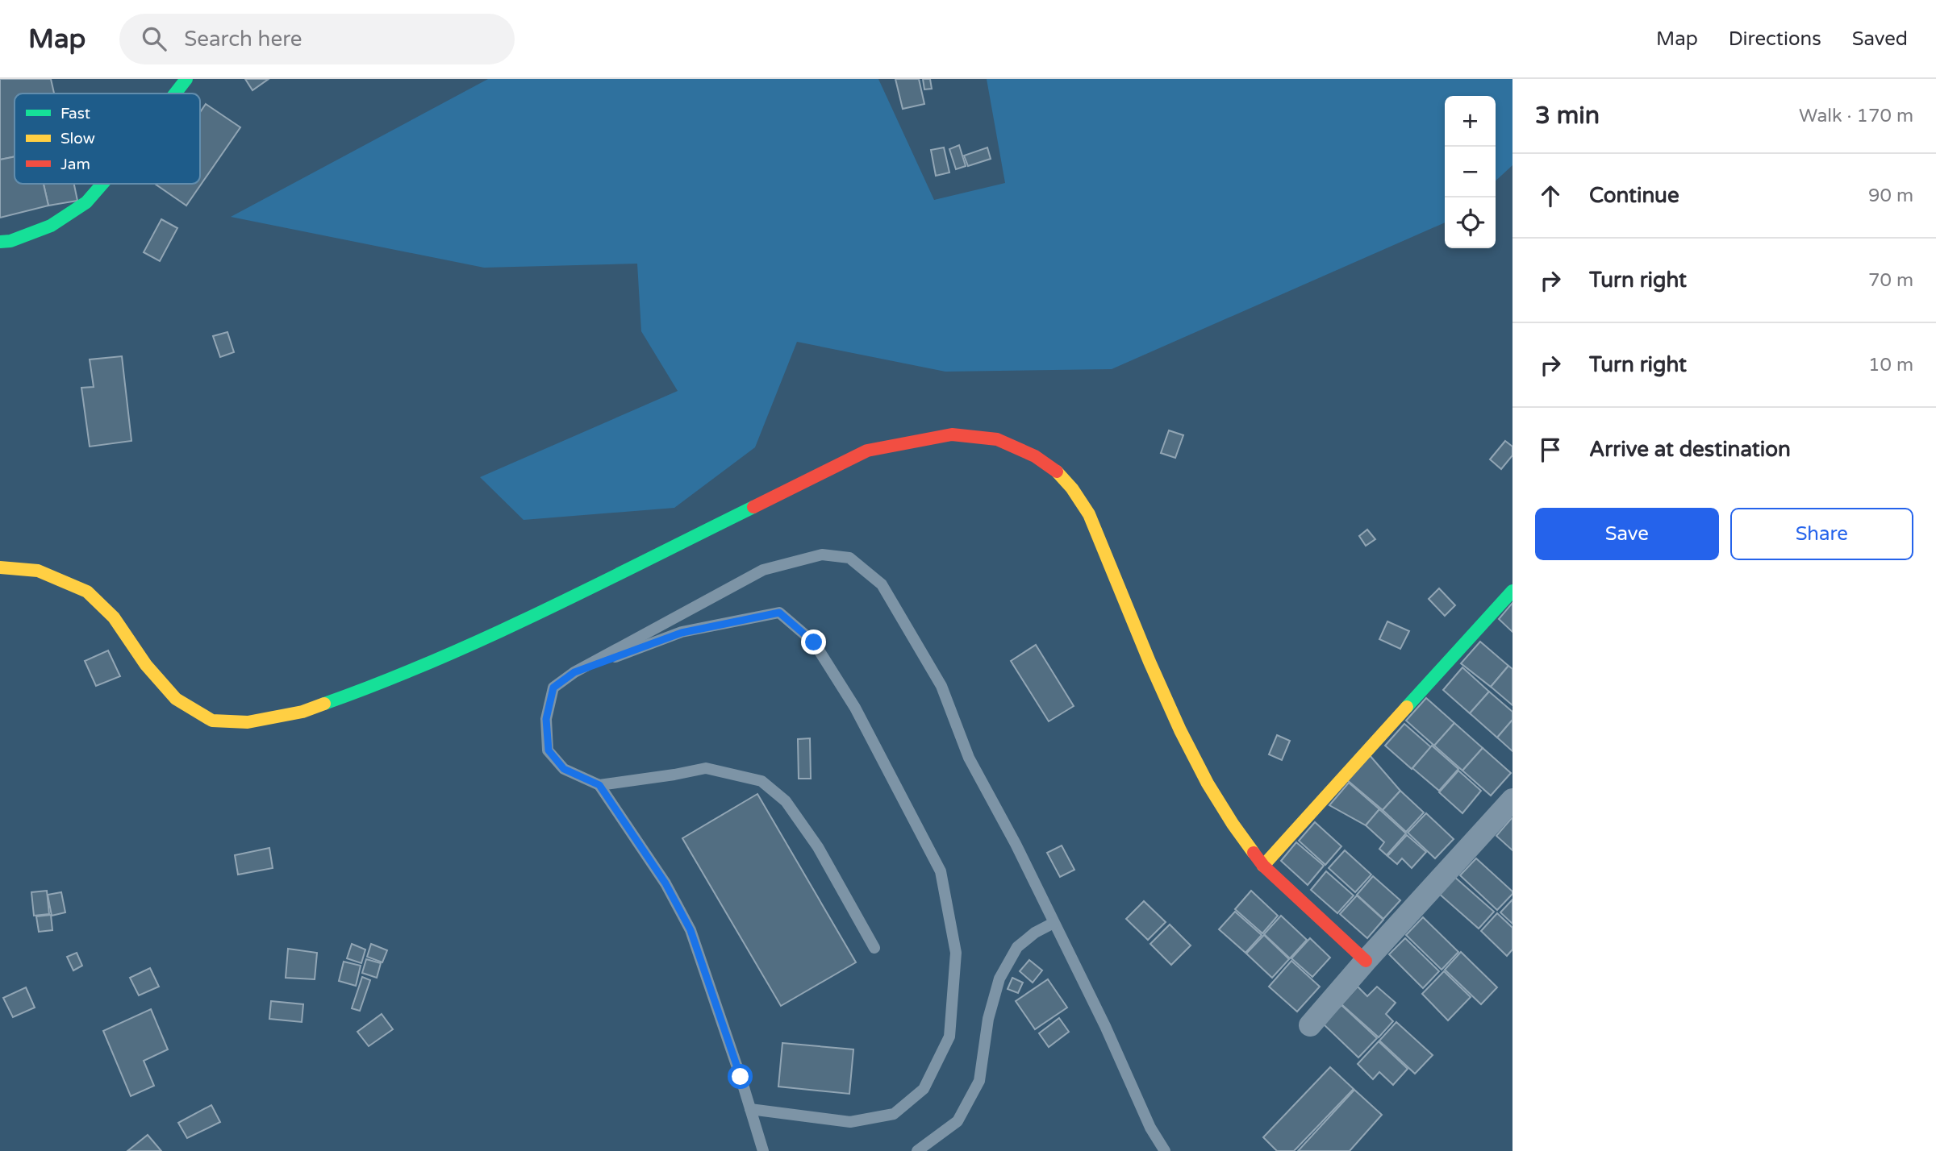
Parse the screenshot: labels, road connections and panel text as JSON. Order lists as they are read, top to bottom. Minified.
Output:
{"legend":["Fast","Slow","Jam"],"page":{"header":"Map","search":"Search here","nav":["Map","Directions","Saved"],"heading":["3 min","Walk · 170 m"],"map_buttons":["+","−"],"list":[["Continue","90 m"],["Turn right","70 m"],["Turn right","10 m"],"Arrive at destination"],"buttons":["Save","Share"]}}
